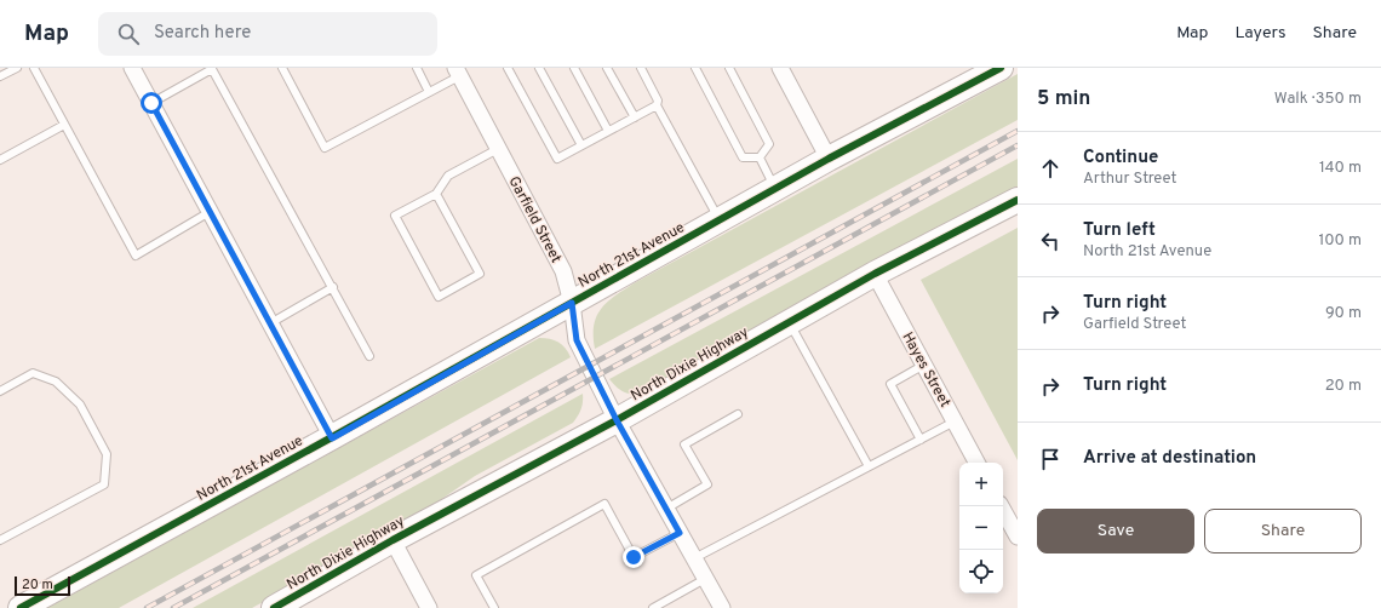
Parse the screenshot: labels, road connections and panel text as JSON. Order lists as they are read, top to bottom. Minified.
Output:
{"streets":{"main road":["North 21st Avenue","North Dixie Highway"],"street":["Garfield Street","Hayes Street"]},"crossings":[["Garfield Street","North 21st Avenue"],["Garfield Street","North Dixie Highway"],["North Dixie Highway","Hayes Street"]],"scale_bar":"20 m","page":{"header":"Map","search":"Search here","nav":["Map","Layers","Share"],"heading":["5 min","Walk · 350 m"],"list":[["Continue","Arthur Street","140 m"],["Turn left","North 21st Avenue","100 m"],["Turn right","Garfield Street","90 m"],["Turn right","20 m"],"Arrive at destination"],"map_buttons":["+","−"],"buttons":["Save","Share"],"scale":"20 m"}}
